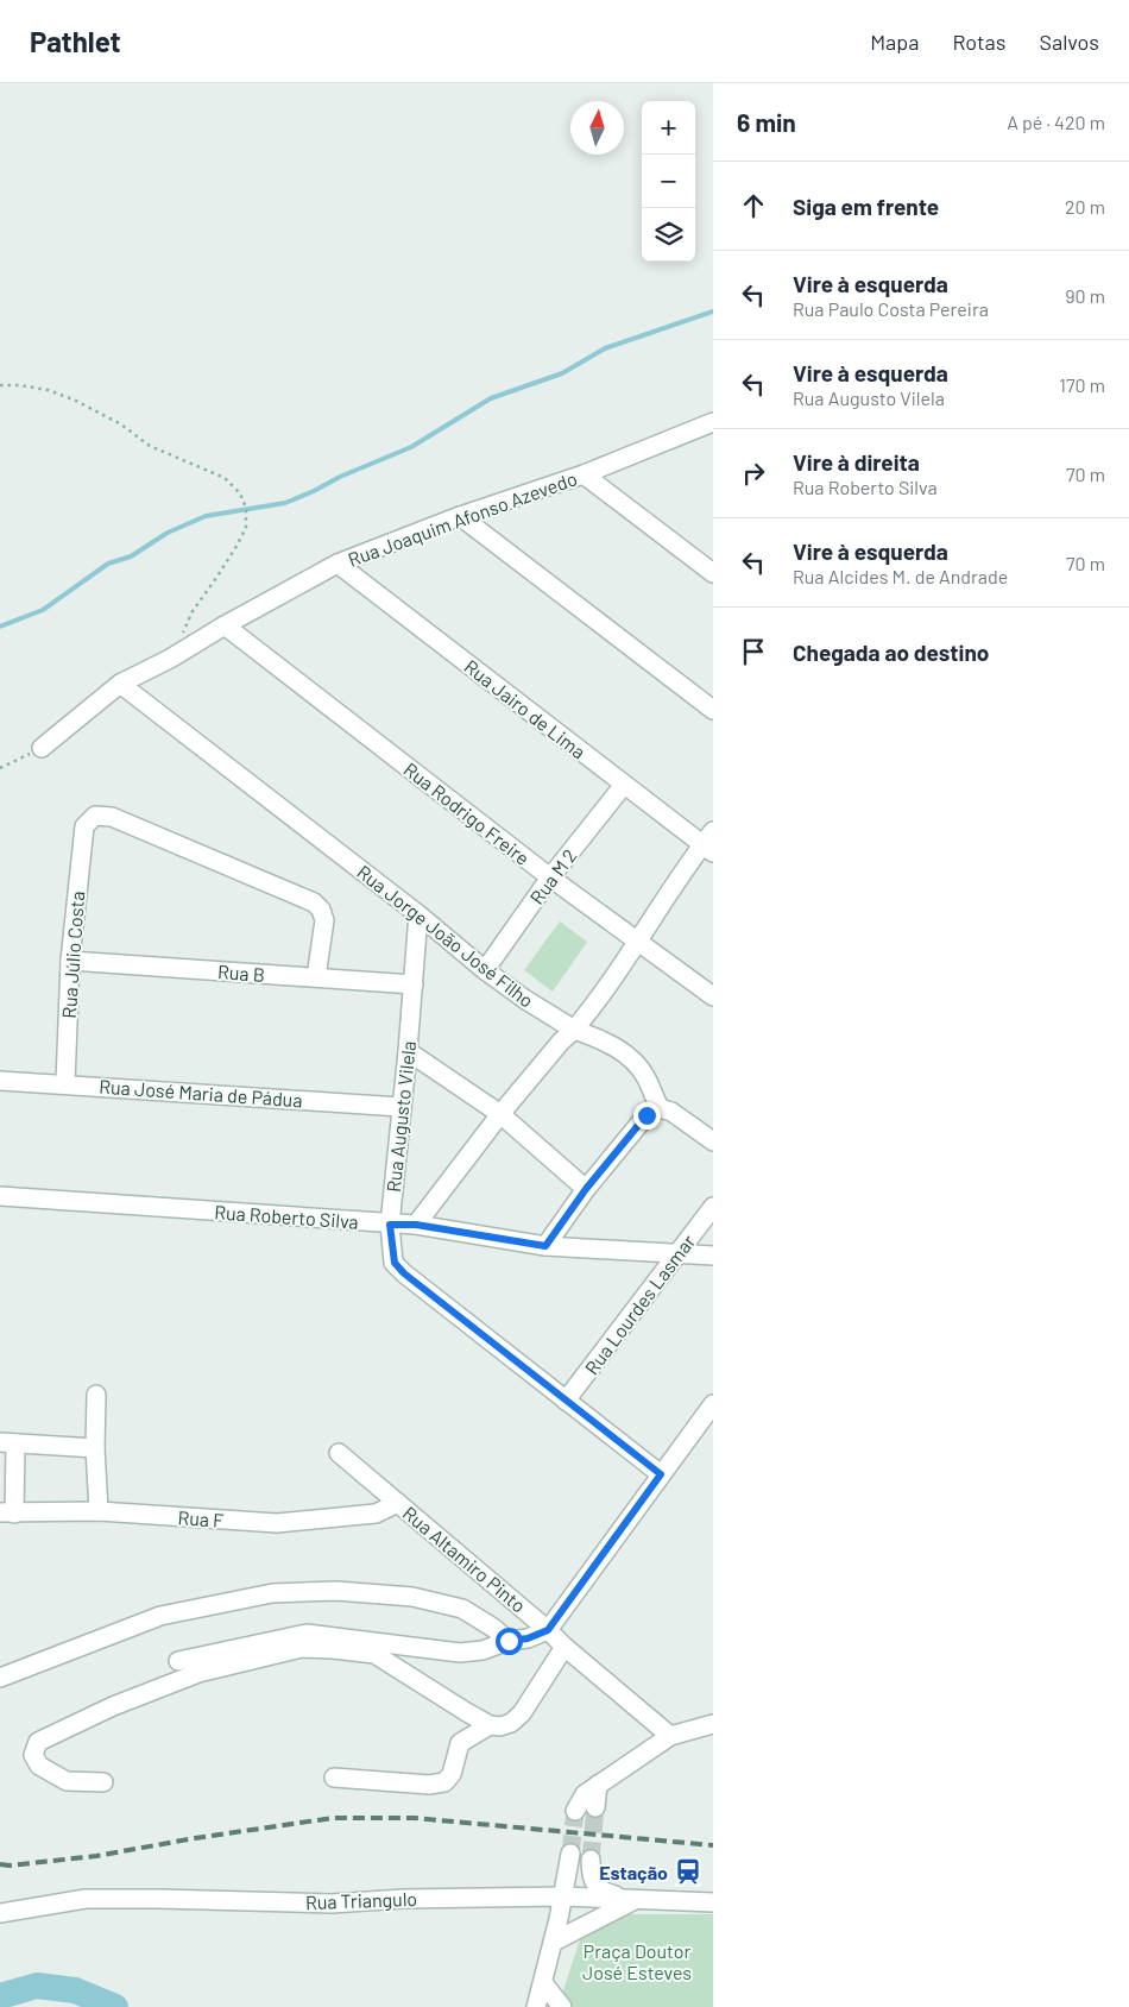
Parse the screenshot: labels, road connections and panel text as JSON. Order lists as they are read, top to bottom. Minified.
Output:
{"streets":{"street":["Rua Joaquim Afonso Azevedo","Rua Jairo de Lima","Rua Rodrigo Freire","Rua M 2","Rua Jorge João José Filho","Rua Júlio Costa","Rua B","Rua José Maria de Pádua","Rua Augusto Vilela","Rua Roberto Silva","Rua Lourdes Lasmar","Rua F","Rua Altamiro Pinto","Rua Triangulo"]},"crossings":[["Rua Joaquim Afonso Azevedo","Rua Jairo de Lima"],["Rua Joaquim Afonso Azevedo","Rua Rodrigo Freire"],["Rua Joaquim Afonso Azevedo","Rua Jorge João José Filho"],["Rua Jairo de Lima","Rua M 2"],["Rua Rodrigo Freire","Rua M 2"],["Rua M 2","Rua Jorge João José Filho"],["Rua Jorge João José Filho","Rua Augusto Vilela"],["Rua Júlio Costa","Rua B"],["Rua Júlio Costa","Rua José Maria de Pádua"],["Rua B","Rua Augusto Vilela"],["Rua José Maria de Pádua","Rua Augusto Vilela"],["Rua Augusto Vilela","Rua Roberto Silva"],["Rua Augusto Vilela","Rua Lourdes Lasmar"],["Rua Roberto Silva","Rua Lourdes Lasmar"],["Rua F","Rua Altamiro Pinto"]],"parks":["Praça Doutor José Esteves"],"places":{"station":["Estação"]},"north":"top","page":{"header":"Pathlet","nav":["Mapa","Rotas","Salvos"],"heading":["6 min","A pé · 420 m"],"map_buttons":["+","−"],"list":[["Siga em frente","20 m"],["Vire à esquerda","Rua Paulo Costa Pereira","90 m"],["Vire à esquerda","Rua Augusto Vilela","170 m"],["Vire à direita","Rua Roberto Silva","70 m"],["Vire à esquerda","Rua Alcides M. de Andrade","70 m"],"Chegada ao destino"]}}
